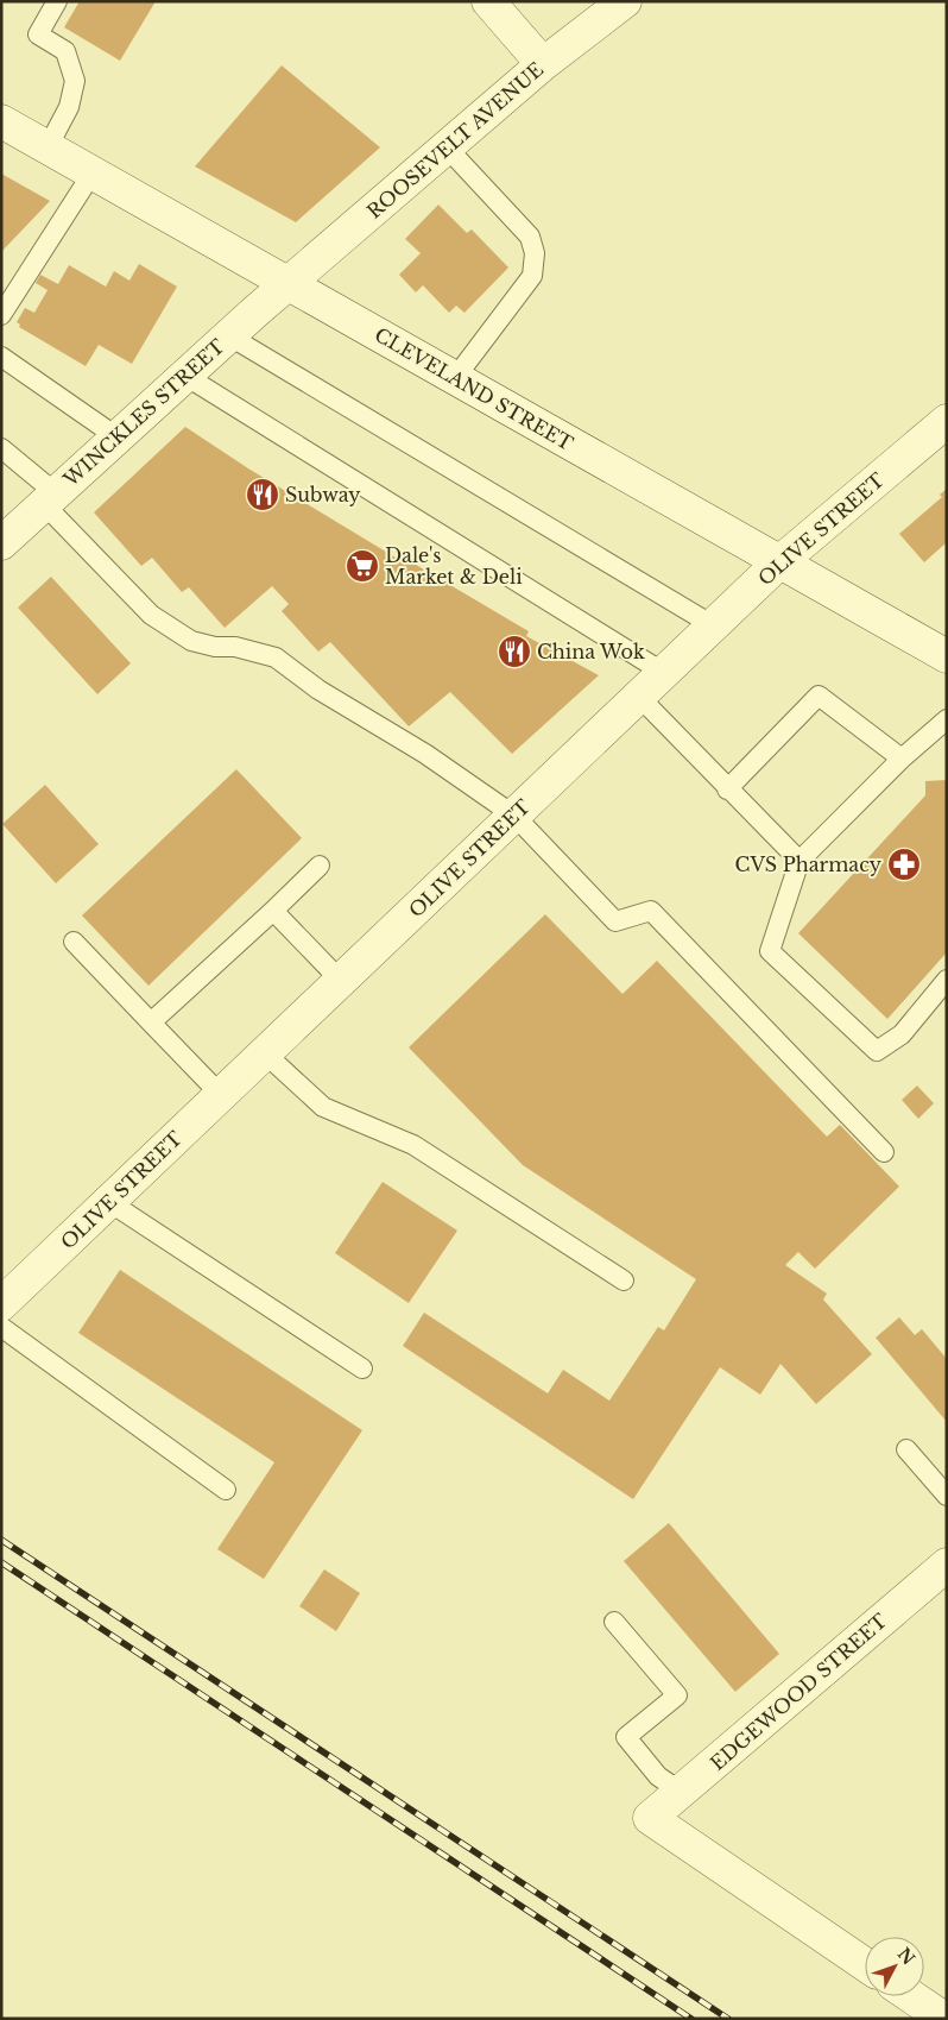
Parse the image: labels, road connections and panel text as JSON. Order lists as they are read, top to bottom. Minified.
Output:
{"streets":{"street":["ROOSEVELT AVENUE","CLEVELAND STREET","WINCKLES STREET","OLIVE STREET","EDGEWOOD STREET"]},"crossings":[["ROOSEVELT AVENUE","CLEVELAND STREET"],["ROOSEVELT AVENUE","WINCKLES STREET"],["CLEVELAND STREET","WINCKLES STREET"],["CLEVELAND STREET","OLIVE STREET"]],"places":{"restaurant":["Subway","China Wok"],"supermarket":["Dale's Market & Deli"],"pharmacy":["CVS Pharmacy"]},"north":"top right"}
